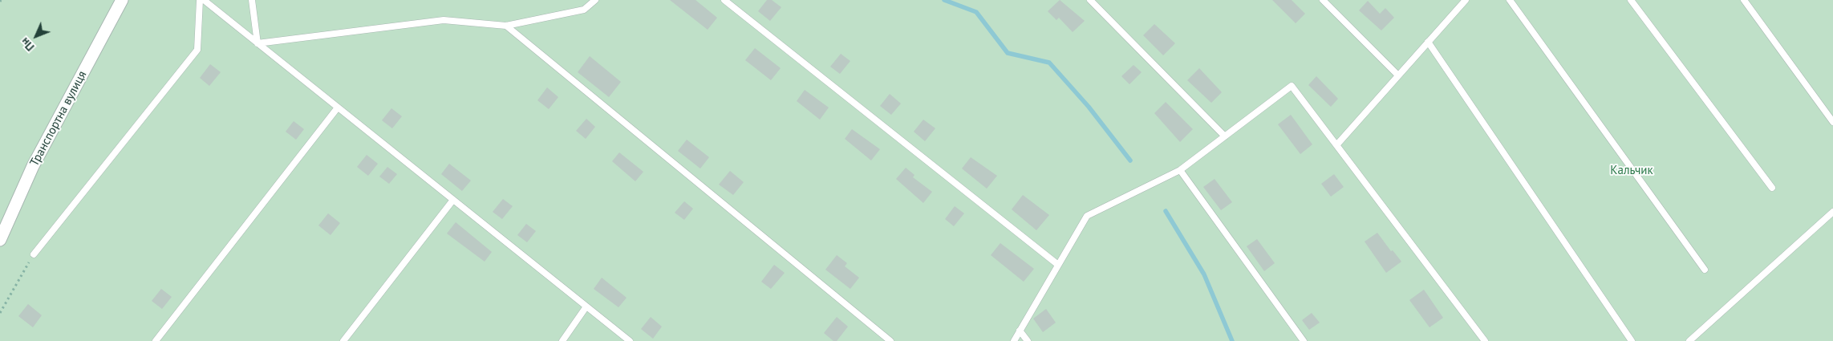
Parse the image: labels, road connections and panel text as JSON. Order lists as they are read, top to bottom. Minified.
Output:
{"streets":{"street":["Транспортна вулиця"]},"parks":["Кальчик"],"north":"bottom left"}
